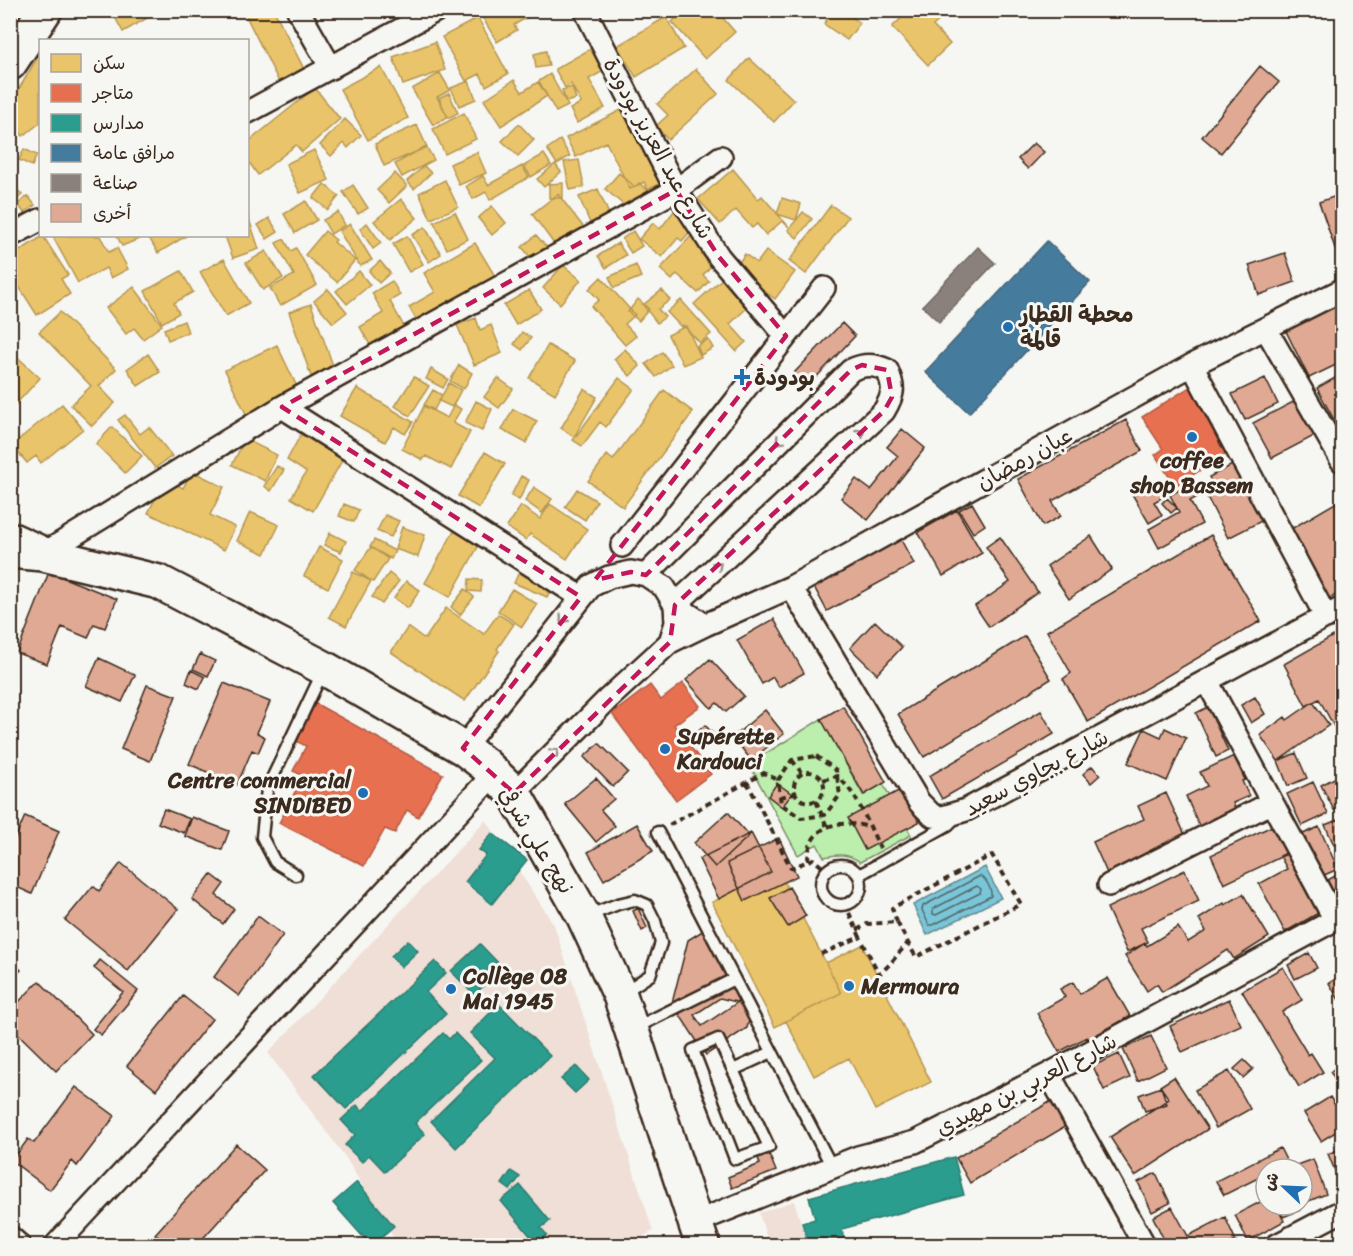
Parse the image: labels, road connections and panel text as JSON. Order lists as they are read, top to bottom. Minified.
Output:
{"streets":{"main road":["نهج علي شرفي"],"street":["شارع عبد العزيز بودودة","عبان رمضان","شارع بجاوي سعيد","شارع العربي بن مهيدي"]},"crossings":[["عبان رمضان","شارع بجاوي سعيد"],["عبان رمضان","نهج علي شرفي"],["نهج علي شرفي","شارع العربي بن مهيدي"]],"places":{"other":["محطة القطار قالمة","coffee shop Bassem","Supérette Kardouci","Centre commercial SINDIBED","Mermoura","Collège 08 Mai 1945"],"health":["بودودة"]},"legend":["سكن","متاجر","مدارس","مرافق عامة","صناعة","أخرى"],"north":"top left"}
